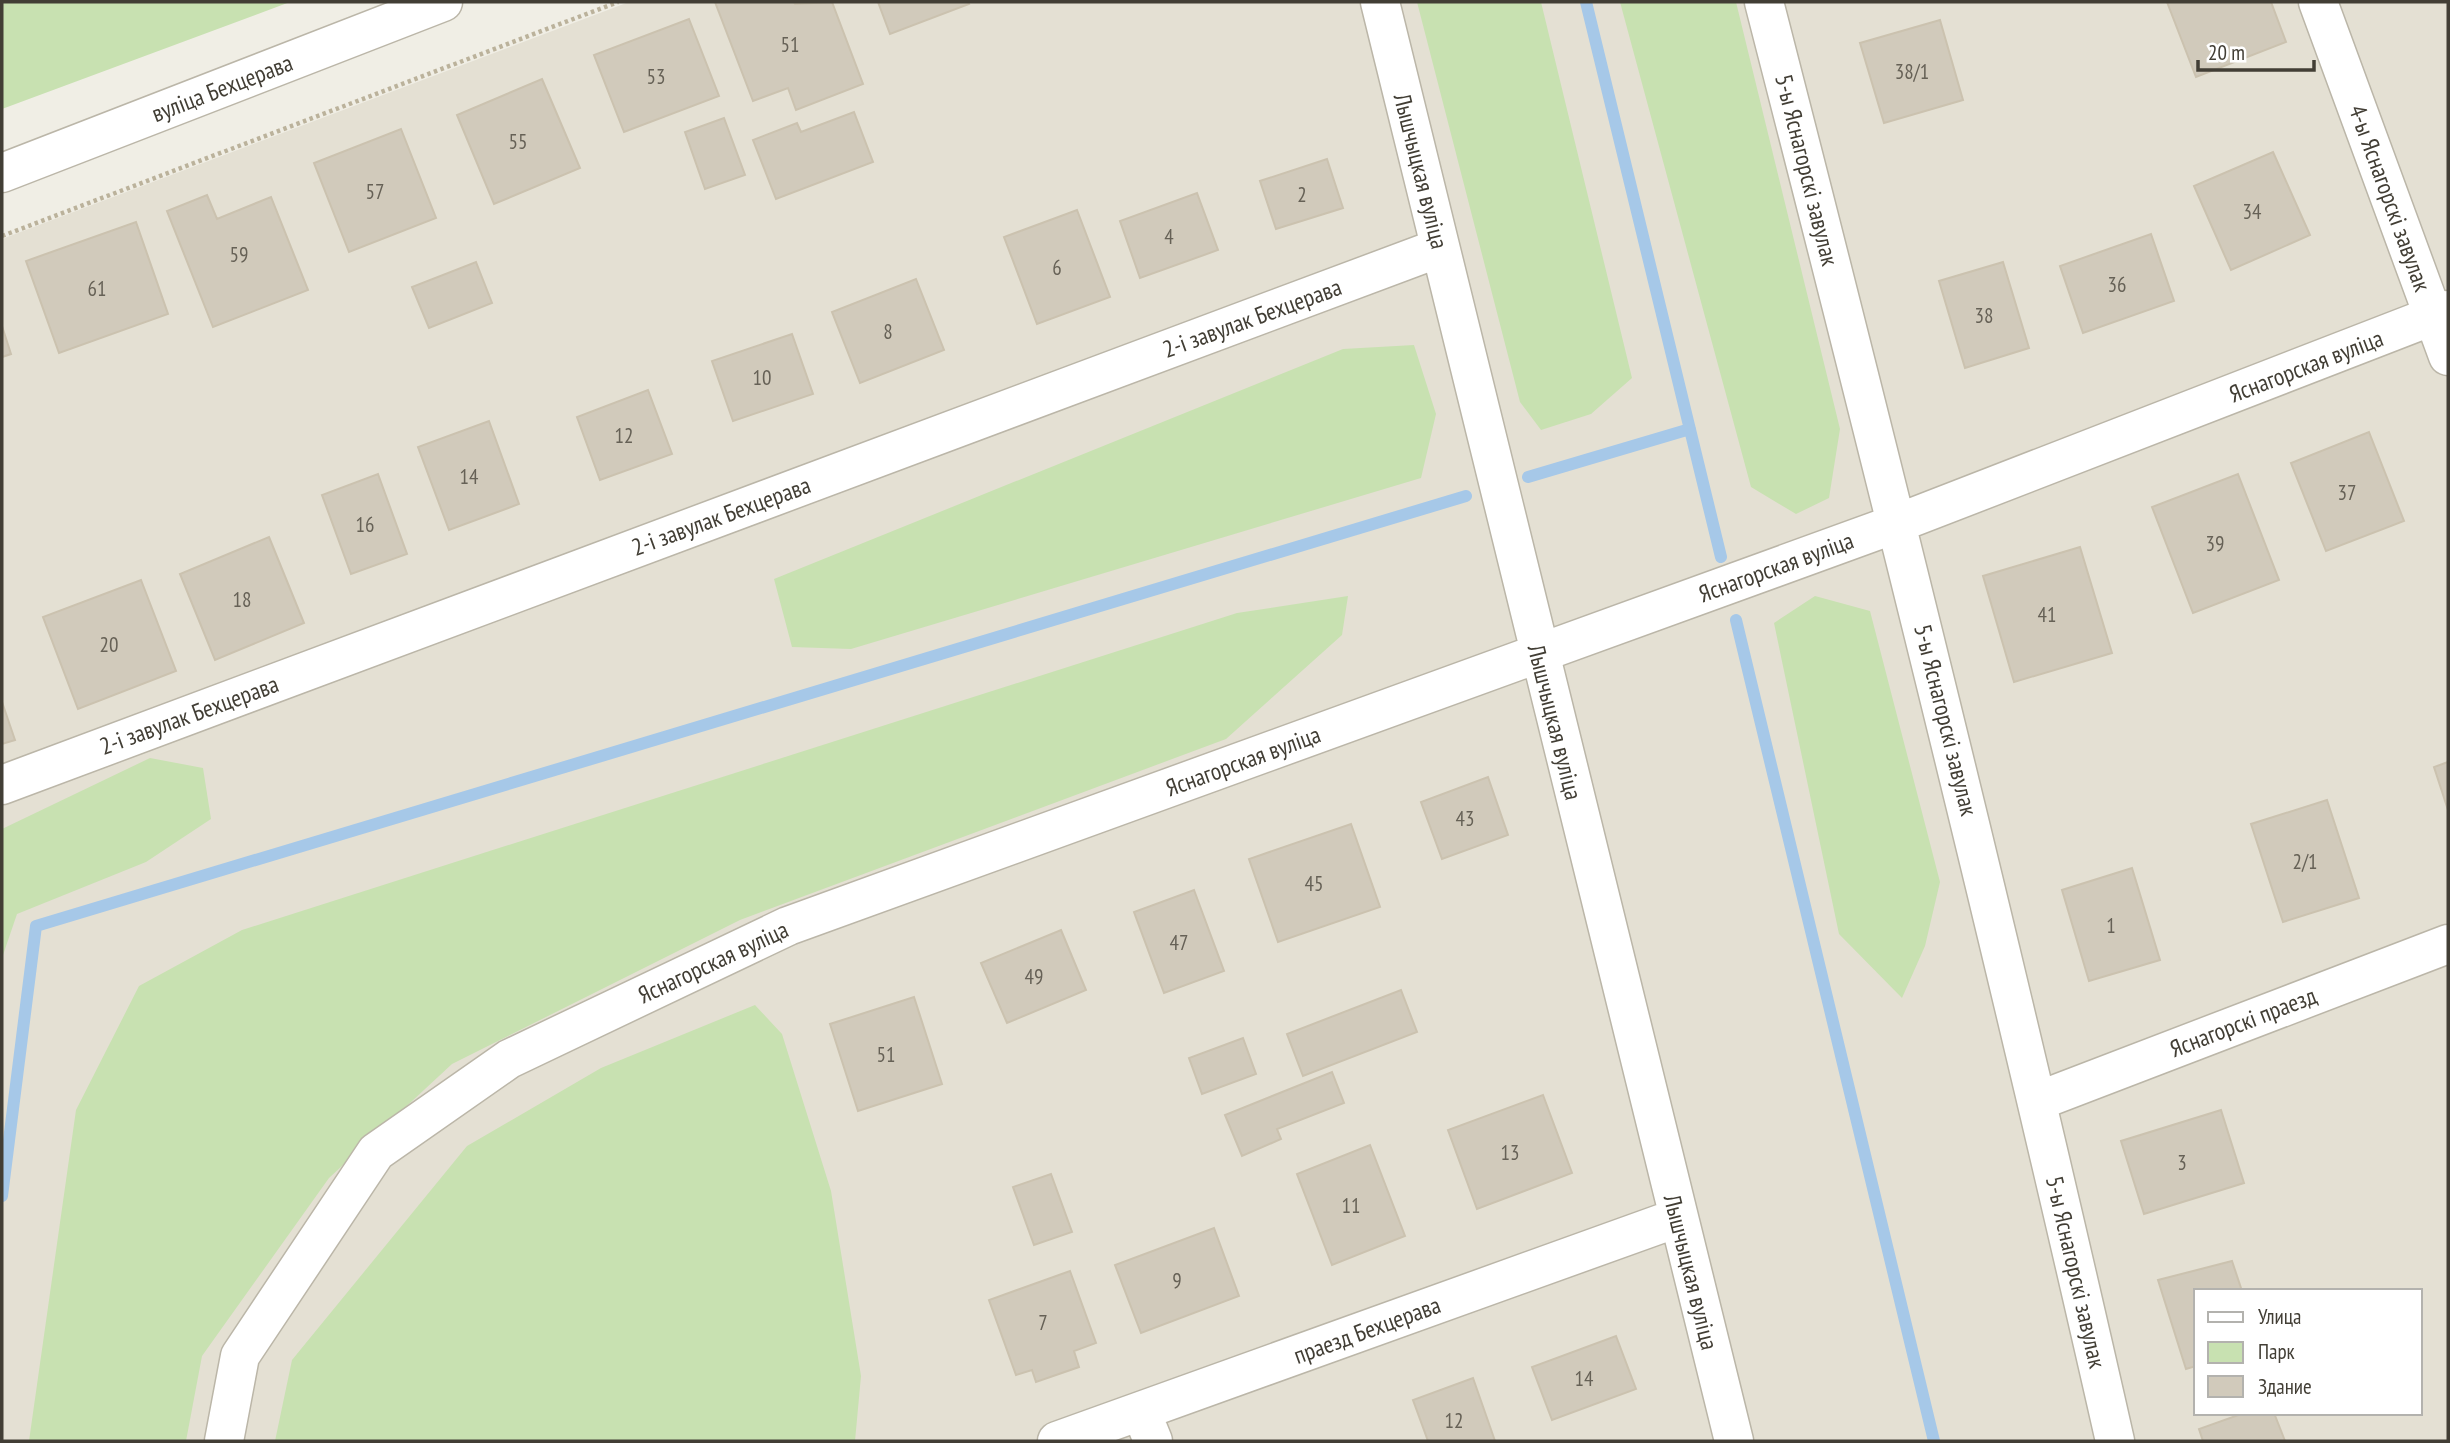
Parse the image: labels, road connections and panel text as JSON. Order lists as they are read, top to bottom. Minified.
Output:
{"streets":{"street":["вуліца Бехцерава","5-ы Яснагорскі завулак","Лышчыцкая вуліца","4-ы Яснагорскі завулак","2-і завулак Бехцерава","Яснагорская вуліца","Яснагорскі праезд","праезд Бехцерава"]},"crossings":[["5-ы Яснагорскі завулак","Яснагорская вуліца"],["5-ы Яснагорскі завулак","Яснагорскі праезд"],["Лышчыцкая вуліца","2-і завулак Бехцерава"],["Лышчыцкая вуліца","Яснагорская вуліца"],["Лышчыцкая вуліца","праезд Бехцерава"],["4-ы Яснагорскі завулак","Яснагорская вуліца"]],"house_numbers":["51","38/1","53","55","57","2","34","4","59","6","36","61","38","8","10","12","14","37","16","39","18","41","20","43","2/1","45","1","47","49","51","13","3","11","9","7","14","12"],"legend":["Улица","Парк","Здание"],"scale_bar":"20 m"}
